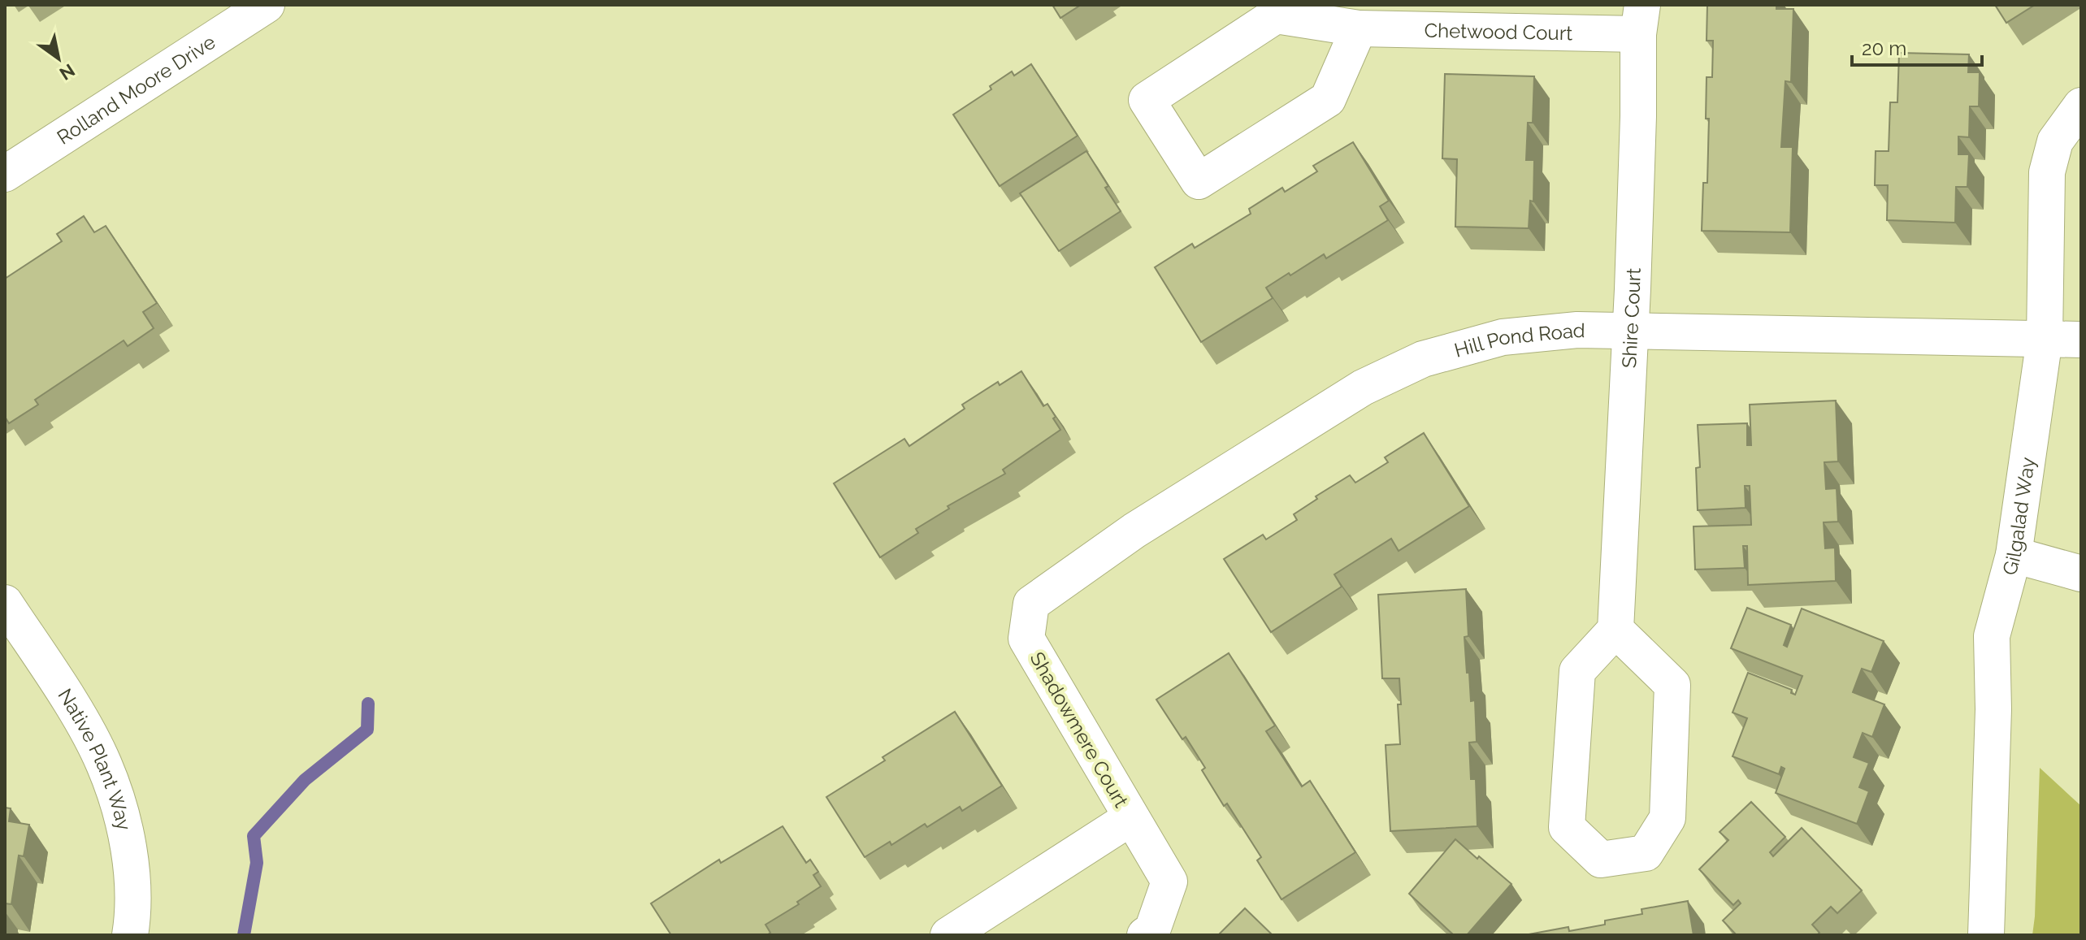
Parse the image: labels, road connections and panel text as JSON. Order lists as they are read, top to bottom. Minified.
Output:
{"streets":{"street":["Chetwood Court","Rolland Moore Drive","Shire Court","Hill Pond Road","Gilgalad Way","Shadowmere Court","Native Plant Way"]},"crossings":[["Chetwood Court","Shire Court"],["Shire Court","Hill Pond Road"],["Hill Pond Road","Gilgalad Way"],["Hill Pond Road","Shadowmere Court"]],"scale_bar":"20 m","north":"bottom right"}
